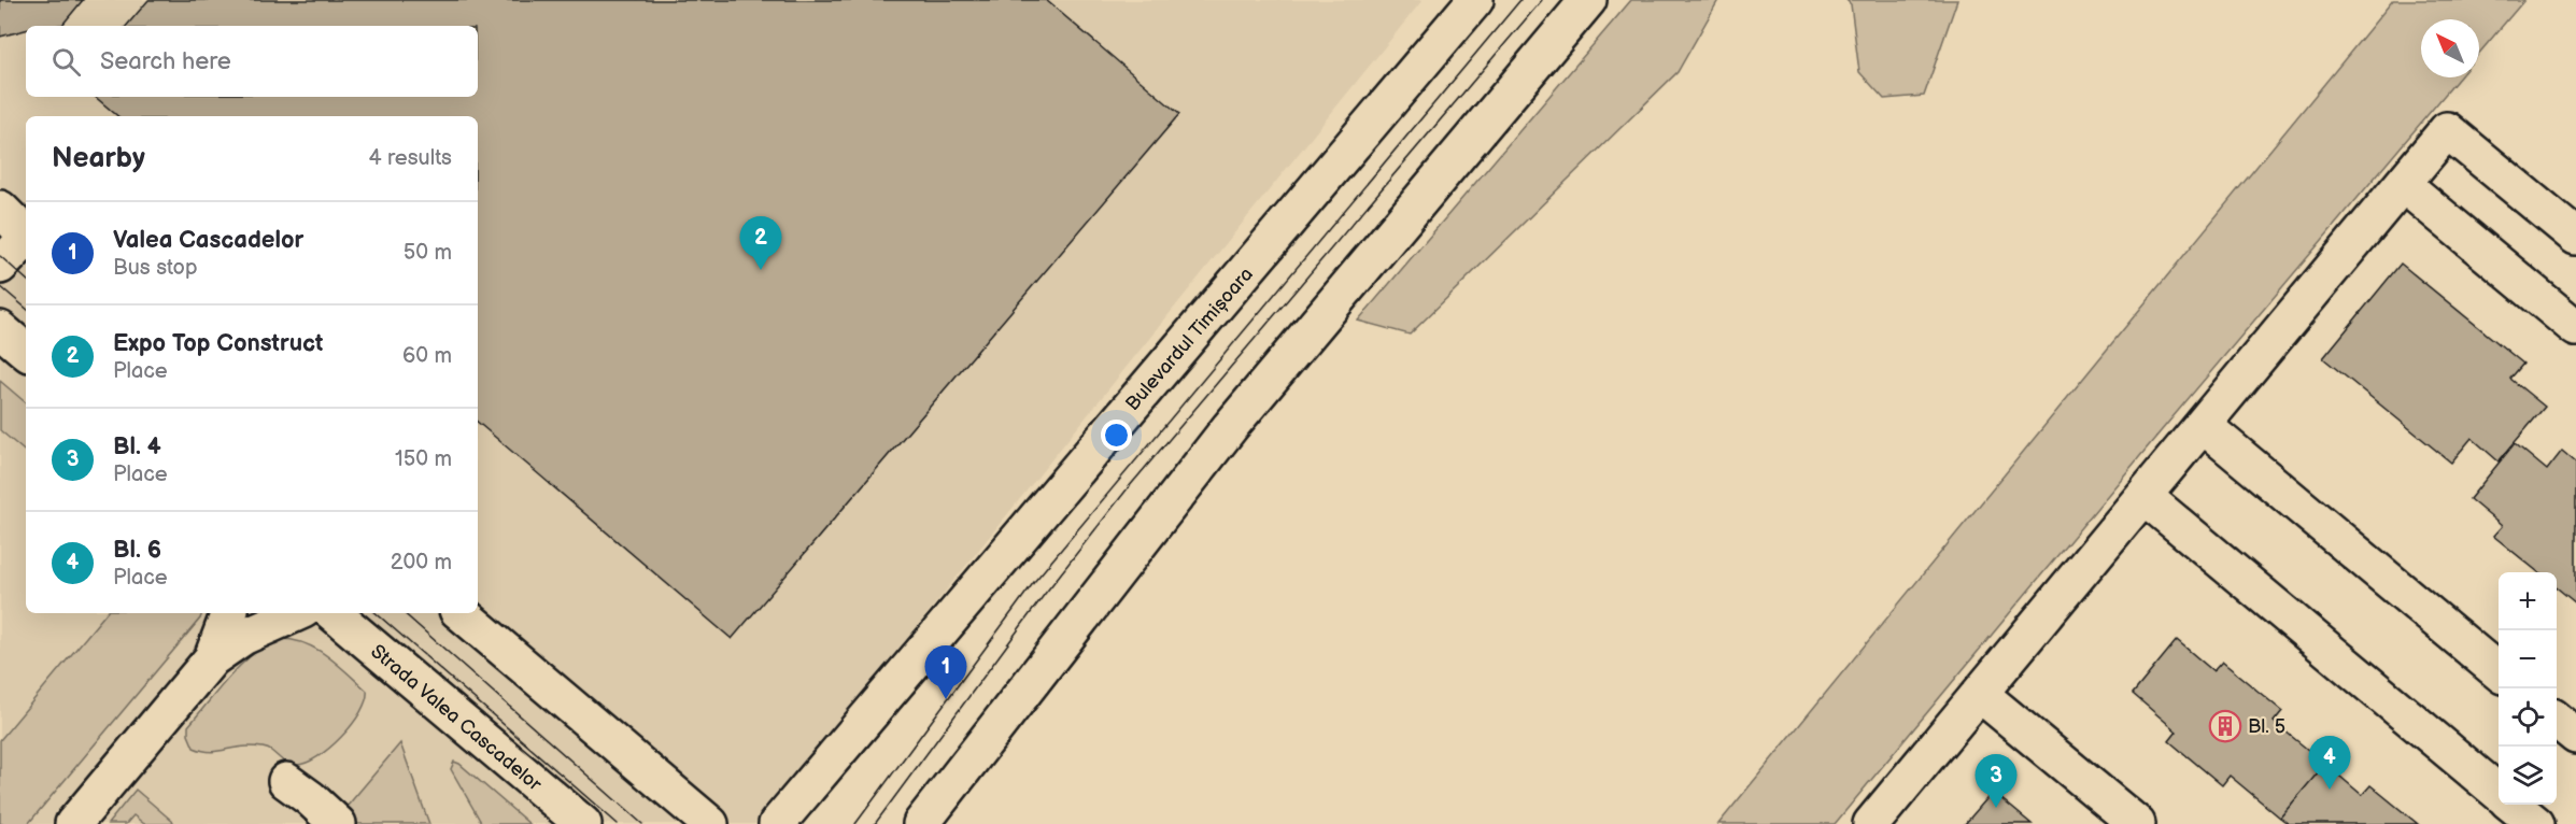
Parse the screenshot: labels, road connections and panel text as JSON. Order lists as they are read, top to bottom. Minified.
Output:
{"streets":{"main road":["Bulevardul Timișoara","Strada Valea Cascadelor"]},"places":{"building":["Bl. 5"]},"north":"top left","page":{"search":"Search here","heading":["Nearby","4 results"],"list":[{"mark":"1","name":"Valea Cascadelor","note":"Bus stop","value":"50 m"},{"mark":"2","name":"Expo Top Construct","note":"Place","value":"60 m"},{"mark":"3","name":"Bl. 4","note":"Place","value":"150 m"},{"mark":"4","name":"Bl. 6","note":"Place","value":"200 m"}],"pins":["2","1","4","3"],"map_buttons":["+","−"]}}
